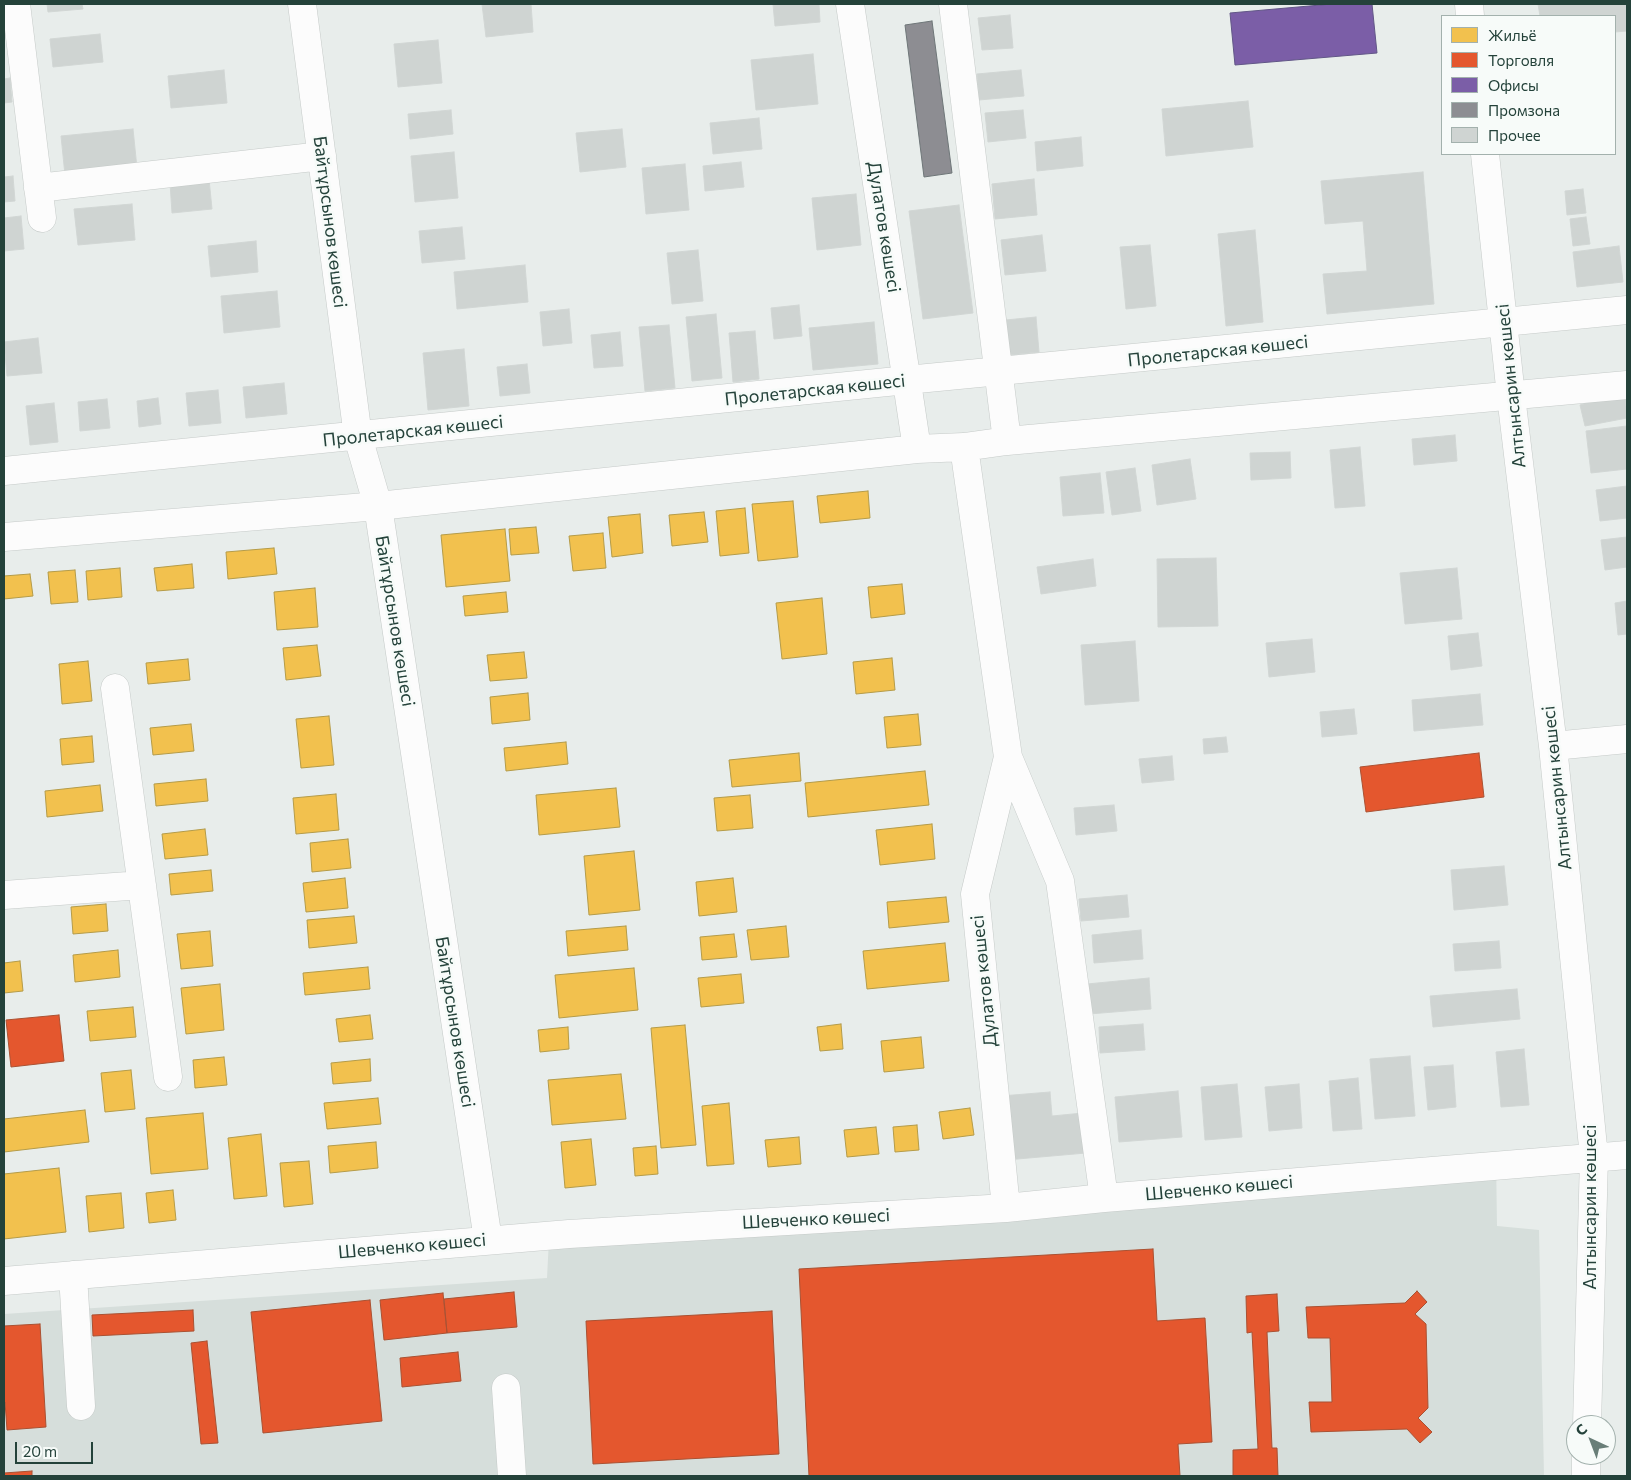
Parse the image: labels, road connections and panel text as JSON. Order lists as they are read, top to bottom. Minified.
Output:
{"streets":{"street":["Байтұрсынов көшесі","Дулатов көшесі","Пролетарская көшесі","Алтынсарин көшесі","Шевченко көшесі"]},"crossings":[["Байтұрсынов көшесі","Пролетарская көшесі"],["Байтұрсынов көшесі","Шевченко көшесі"],["Дулатов көшесі","Пролетарская көшесі"],["Дулатов көшесі","Шевченко көшесі"],["Пролетарская көшесі","Алтынсарин көшесі"],["Алтынсарин көшесі","Шевченко көшесі"]],"legend":["Жильё","Торговля","Офисы","Промзона","Прочее"],"scale_bar":"20 m","north":"top left"}
